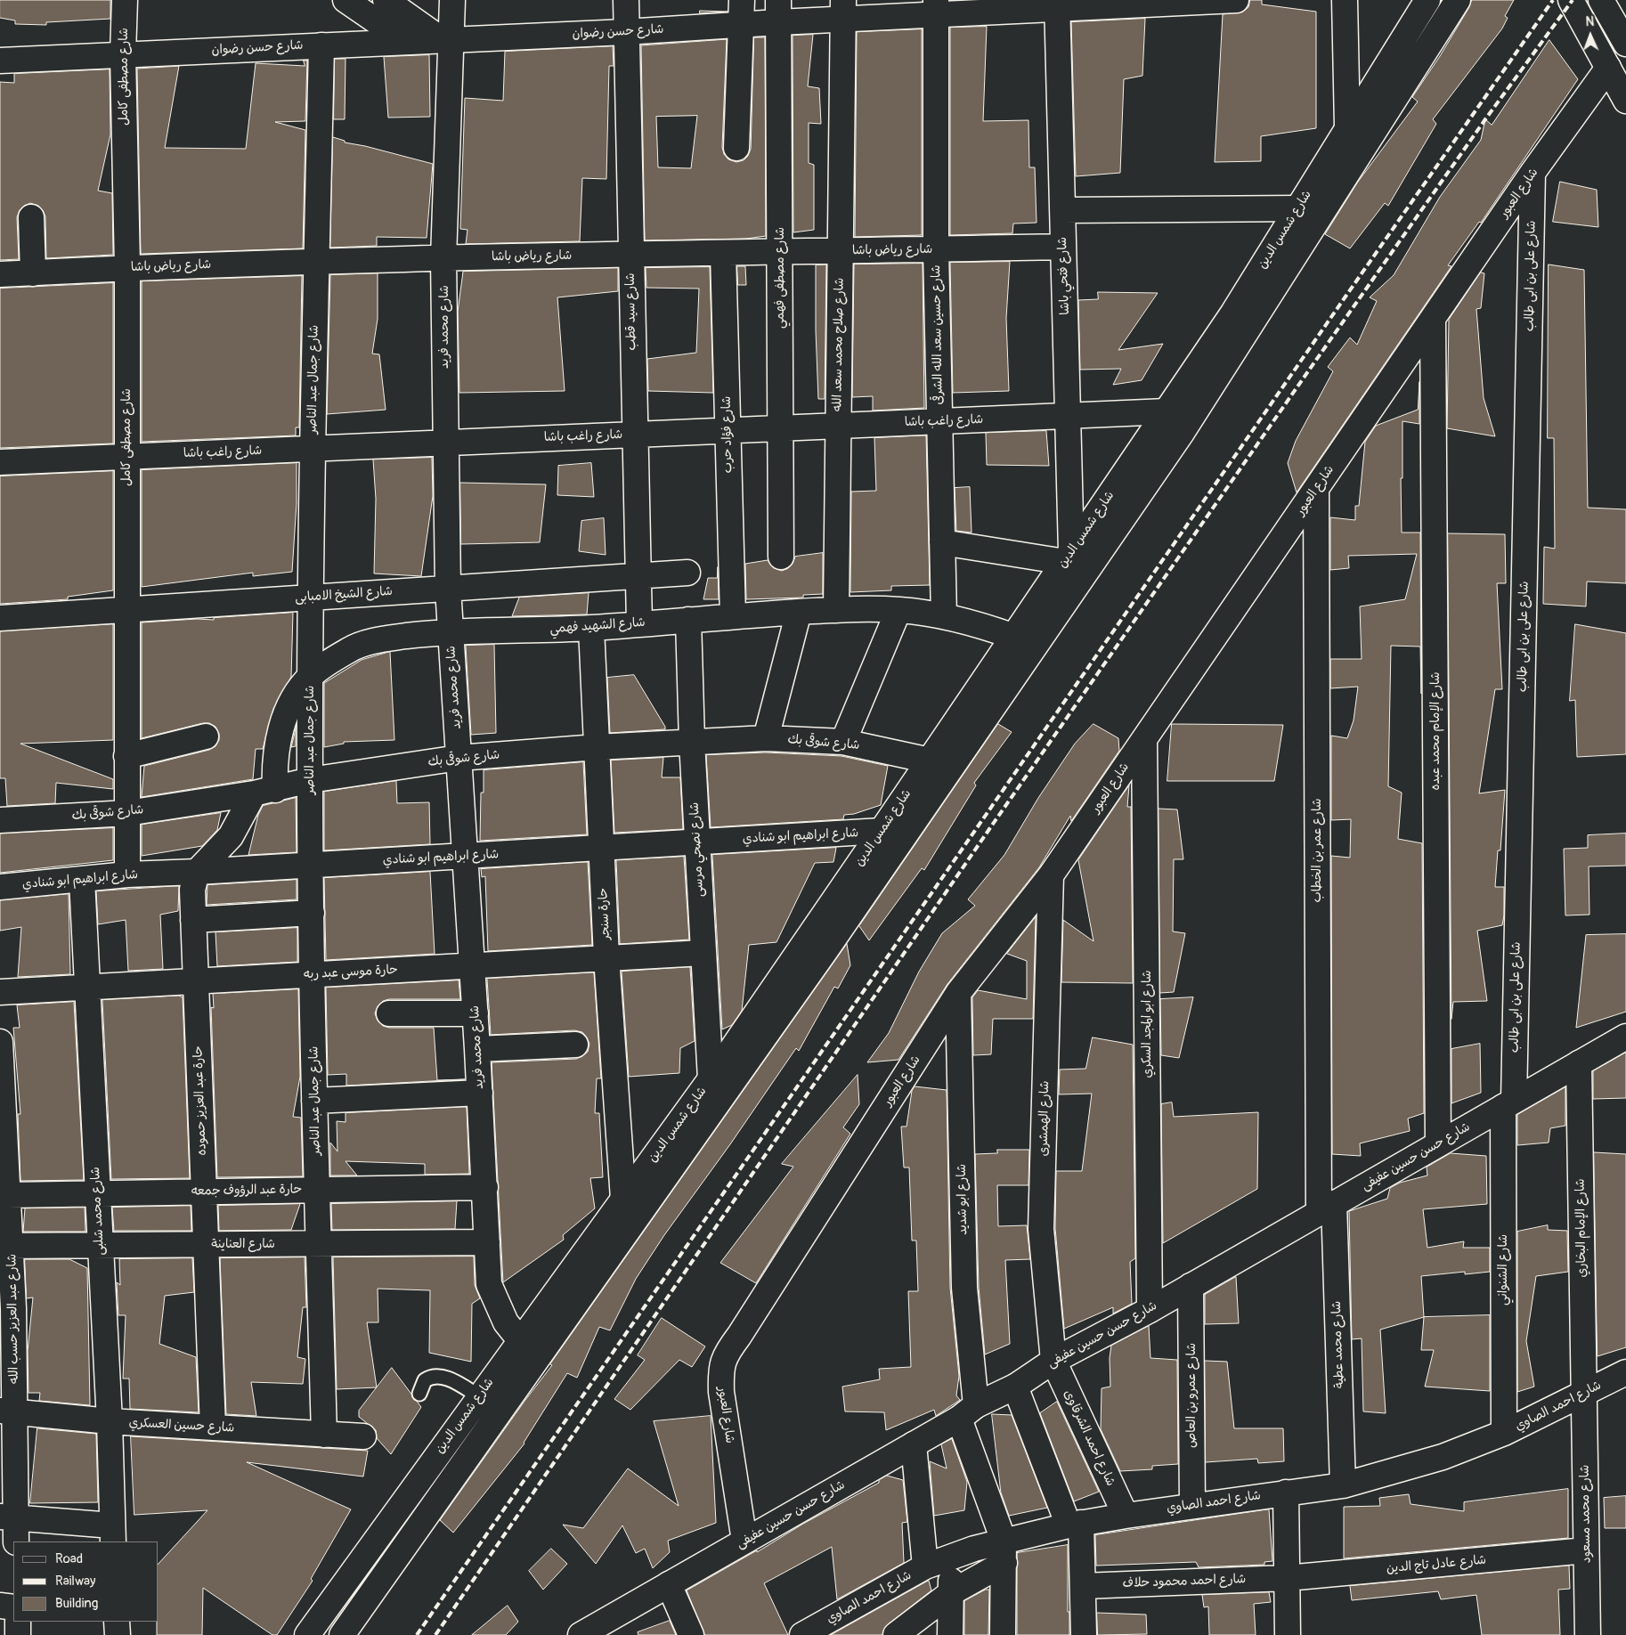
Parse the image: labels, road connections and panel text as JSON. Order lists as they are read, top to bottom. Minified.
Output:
{"streets":{"street":["شارع حسن رضوان","شارع مصطفى كامل","شارع العبور","شارع شمس الدين","شارع رياض باشا","شارع فتحي باشا","شارع على بن ابى طالب","شارع مصطفى فهمي","شارع سيد قطب","شارع محمد فريد","شارع حسين سعد الله الشرقى","شارع صلاح محمد سعد الله","شارع جمال عبد الناصر","شارع راغب باشا","شارع فؤاد حرب","شارع الشيخ الامبابى","شارع الشهيد فهمي","شارع الإمام محمد عبده","شارع شوقى بك","شارع ابراهيم ابو شنادي","شارع نصحي مرسى","شارع عمر بن الخطاب","حارة سنجر","حارة موسى عبد ربه","شارع ابو المجد السكري","حارة عبد العزيز حموده","شارع الهمشرى","شارع حسن حسين عفيفى","حارة عبد الرؤوف جمعه","شارع ابو شديد","شارع محمد شلبى","شارع الإمام البخاري","شارع العناينة","شارع الشنواني","شارع عبد العزيز حسب الله","شارع محمد عطية","شارع عمرو بن العاص","شارع احمد الصاوي","شارع حسين العسكري","شارع احمد الشرقاوى","شارع محمد مسعود","شارع عادل تاج الدين","شارع احمد محمود حلاف"]},"crossings":[["شارع حسن رضوان","شارع مصطفى كامل"],["شارع حسن رضوان","شارع فتحي باشا"],["شارع حسن رضوان","شارع مصطفى فهمي"],["شارع حسن رضوان","شارع سيد قطب"],["شارع حسن رضوان","شارع محمد فريد"],["شارع حسن رضوان","شارع حسين سعد الله الشرقى"],["شارع حسن رضوان","شارع صلاح محمد سعد الله"],["شارع حسن رضوان","شارع جمال عبد الناصر"],["شارع مصطفى كامل","شارع رياض باشا"],["شارع مصطفى كامل","شارع راغب باشا"],["شارع مصطفى كامل","شارع الشيخ الامبابى"],["شارع مصطفى كامل","شارع شوقى بك"],["شارع مصطفى كامل","شارع ابراهيم ابو شنادي"],["شارع العبور","شارع على بن ابى طالب"],["شارع العبور","شارع الإمام محمد عبده"],["شارع العبور","شارع عمر بن الخطاب"],["شارع العبور","شارع ابو المجد السكري"],["شارع العبور","شارع الهمشرى"],["شارع العبور","شارع حسن حسين عفيفى"],["شارع العبور","شارع ابو شديد"],["شارع شمس الدين","شارع فتحي باشا"],["شارع شمس الدين","شارع محمد فريد"],["شارع شمس الدين","شارع راغب باشا"],["شارع شمس الدين","شارع الشهيد فهمي"],["شارع شمس الدين","شارع شوقى بك"],["شارع شمس الدين","شارع ابراهيم ابو شنادي"],["شارع شمس الدين","شارع نصحي مرسى"],["شارع شمس الدين","حارة سنجر"],["شارع رياض باشا","شارع فتحي باشا"],["شارع رياض باشا","شارع مصطفى فهمي"],["شارع رياض باشا","شارع سيد قطب"],["شارع رياض باشا","شارع محمد فريد"],["شارع رياض باشا","شارع حسين سعد الله الشرقى"],["شارع رياض باشا","شارع صلاح محمد سعد الله"],["شارع رياض باشا","شارع جمال عبد الناصر"],["شارع رياض باشا","شارع فؤاد حرب"],["شارع فتحي باشا","شارع راغب باشا"],["شارع على بن ابى طالب","شارع حسن حسين عفيفى"],["شارع على بن ابى طالب","شارع الشنواني"],["شارع مصطفى فهمي","شارع راغب باشا"],["شارع سيد قطب","شارع راغب باشا"],["شارع سيد قطب","شارع الشيخ الامبابى"],["شارع سيد قطب","شارع الشهيد فهمي"],["شارع محمد فريد","شارع راغب باشا"],["شارع محمد فريد","شارع الشيخ الامبابى"],["شارع محمد فريد","شارع الشهيد فهمي"],["شارع محمد فريد","شارع شوقى بك"],["شارع محمد فريد","شارع ابراهيم ابو شنادي"],["شارع محمد فريد","حارة موسى عبد ربه"],["شارع محمد فريد","حارة عبد الرؤوف جمعه"],["شارع محمد فريد","شارع العناينة"],["شارع حسين سعد الله الشرقى","شارع راغب باشا"],["شارع حسين سعد الله الشرقى","شارع الشهيد فهمي"],["شارع صلاح محمد سعد الله","شارع راغب باشا"],["شارع صلاح محمد سعد الله","شارع الشهيد فهمي"],["شارع جمال عبد الناصر","شارع راغب باشا"],["شارع جمال عبد الناصر","شارع الشيخ الامبابى"],["شارع جمال عبد الناصر","شارع الشهيد فهمي"],["شارع جمال عبد الناصر","شارع شوقى بك"],["شارع جمال عبد الناصر","شارع ابراهيم ابو شنادي"],["شارع جمال عبد الناصر","حارة موسى عبد ربه"],["شارع جمال عبد الناصر","حارة عبد الرؤوف جمعه"],["شارع جمال عبد الناصر","شارع العناينة"],["شارع جمال عبد الناصر","شارع حسين العسكري"],["شارع راغب باشا","شارع فؤاد حرب"],["شارع فؤاد حرب","شارع الشهيد فهمي"],["شارع الشهيد فهمي","شارع شوقى بك"],["شارع الشهيد فهمي","شارع نصحي مرسى"],["شارع الشهيد فهمي","حارة سنجر"],["شارع الشهيد فهمي","حارة عبد العزيز حموده"],["شارع الإمام محمد عبده","شارع حسن حسين عفيفى"],["شارع شوقى بك","شارع نصحي مرسى"],["شارع شوقى بك","حارة سنجر"],["شارع شوقى بك","حارة عبد العزيز حموده"],["شارع ابراهيم ابو شنادي","شارع نصحي مرسى"],["شارع ابراهيم ابو شنادي","حارة سنجر"],["شارع ابراهيم ابو شنادي","حارة عبد العزيز حموده"],["شارع ابراهيم ابو شنادي","شارع محمد شلبى"],["شارع نصحي مرسى","حارة موسى عبد ربه"],["شارع عمر بن الخطاب","شارع حسن حسين عفيفى"],["شارع عمر بن الخطاب","شارع محمد عطية"],["حارة سنجر","حارة موسى عبد ربه"],["حارة موسى عبد ربه","حارة عبد العزيز حموده"],["حارة موسى عبد ربه","شارع محمد شلبى"],["شارع ابو المجد السكري","شارع حسن حسين عفيفى"],["حارة عبد العزيز حموده","حارة عبد الرؤوف جمعه"],["حارة عبد العزيز حموده","شارع العناينة"],["حارة عبد العزيز حموده","شارع حسين العسكري"],["شارع الهمشرى","شارع حسن حسين عفيفى"],["شارع الهمشرى","شارع احمد الشرقاوى"],["شارع حسن حسين عفيفى","شارع ابو شديد"],["شارع حسن حسين عفيفى","شارع الإمام البخاري"],["شارع حسن حسين عفيفى","شارع الشنواني"],["شارع حسن حسين عفيفى","شارع محمد عطية"],["شارع حسن حسين عفيفى","شارع عمرو بن العاص"],["شارع حسن حسين عفيفى","شارع احمد الشرقاوى"],["حارة عبد الرؤوف جمعه","شارع محمد شلبى"],["حارة عبد الرؤوف جمعه","شارع عبد العزيز حسب الله"],["شارع ابو شديد","شارع احمد الصاوي"],["شارع محمد شلبى","شارع العناينة"],["شارع محمد شلبى","شارع حسين العسكري"],["شارع الإمام البخاري","شارع احمد الصاوي"],["شارع الإمام البخاري","شارع محمد مسعود"],["شارع العناينة","شارع عبد العزيز حسب الله"],["شارع الشنواني","شارع احمد الصاوي"],["شارع عبد العزيز حسب الله","شارع حسين العسكري"],["شارع محمد عطية","شارع احمد الصاوي"],["شارع عمرو بن العاص","شارع احمد الصاوي"],["شارع احمد الصاوي","شارع احمد الشرقاوى"],["شارع احمد الصاوي","شارع محمد مسعود"],["شارع محمد مسعود","شارع عادل تاج الدين"],["شارع عادل تاج الدين","شارع احمد محمود حلاف"]],"legend":["Road","Railway","Building"],"north":"top"}
